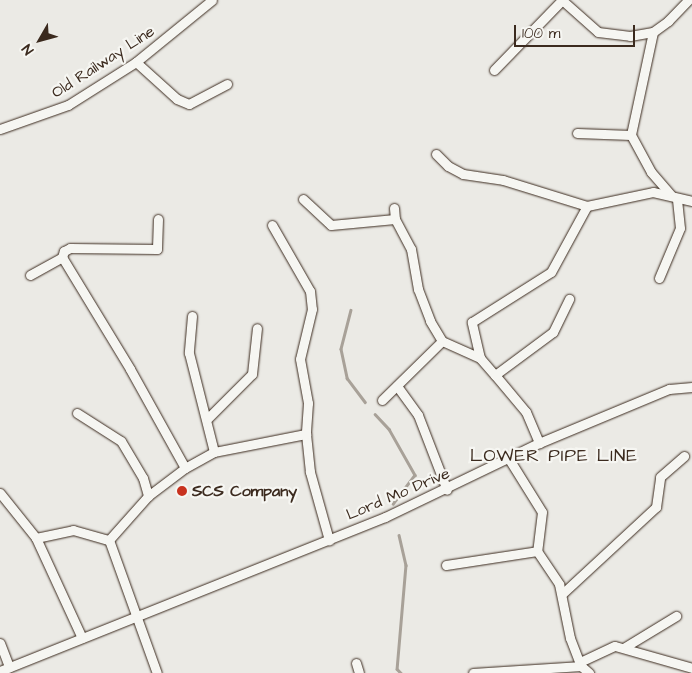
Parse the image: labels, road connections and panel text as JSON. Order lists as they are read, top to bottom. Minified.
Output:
{"streets":{"street":["Old Railway Line","Lord Mo Drive"]},"districts":["LOWER PIPE LINE"],"places":["SCS Company"],"scale_bar":"100 m","north":"bottom left"}
